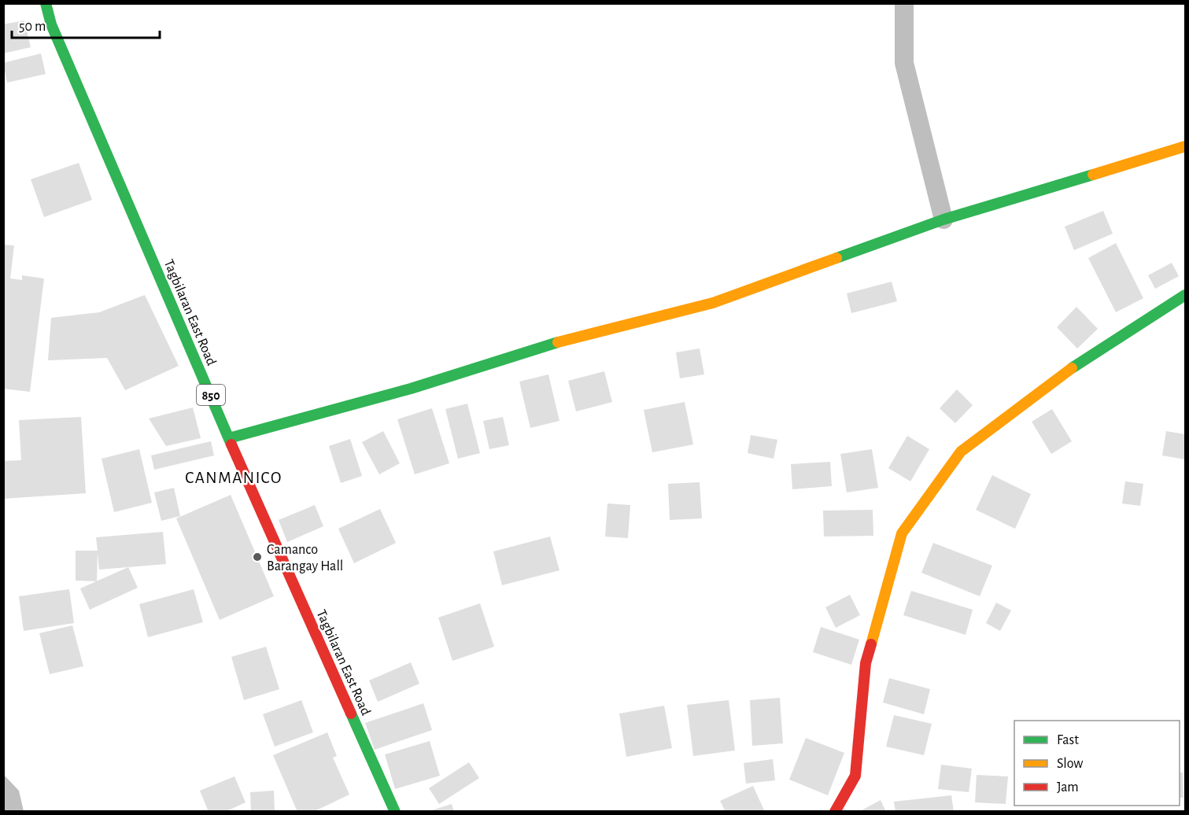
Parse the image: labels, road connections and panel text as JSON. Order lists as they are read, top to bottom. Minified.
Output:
{"streets":{"street":["Tagbilaran East Road","850"]},"districts":["CANMANICO"],"places":["Camanco Barangay Hall"],"legend":["Fast","Slow","Jam"],"scale_bar":"50 m"}
